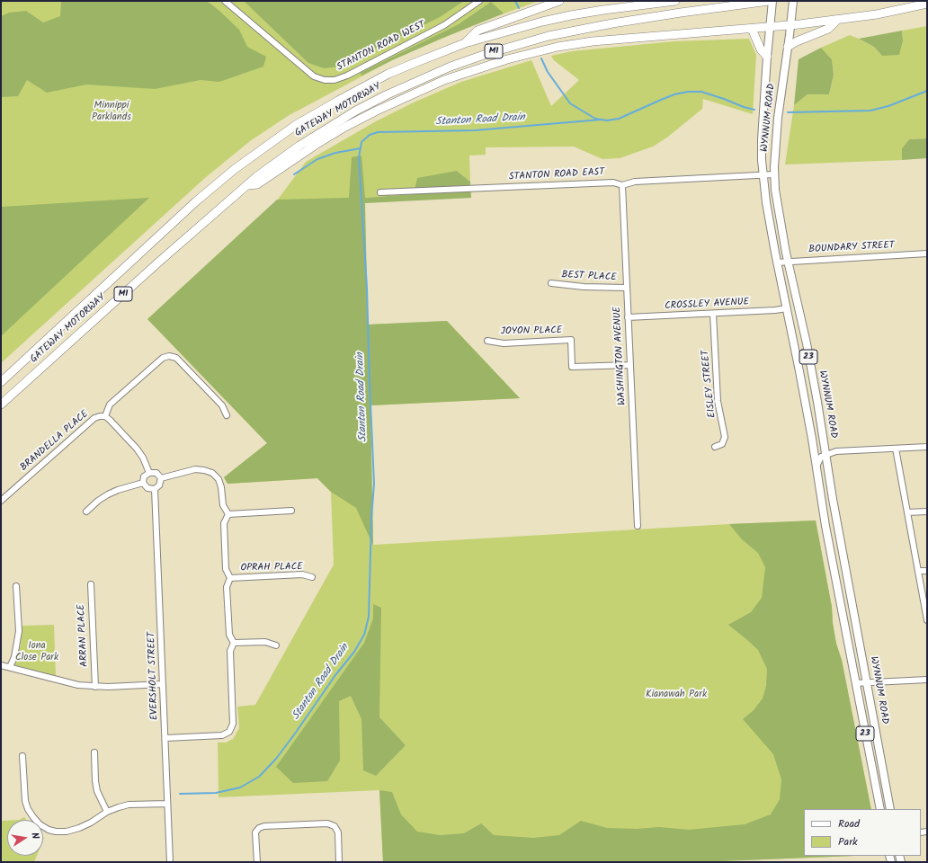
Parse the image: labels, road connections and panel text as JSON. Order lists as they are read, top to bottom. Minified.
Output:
{"streets":{"highway":["M1","GATEWAY MOTORWAY"],"main road":["WYNNUM ROAD","23"],"street":["STANTON ROAD WEST","STANTON ROAD EAST","BOUNDARY STREET","BEST PLACE","CROSSLEY AVENUE","JOYON PLACE","WASHINGTON AVENUE","EISLEY STREET","BRANDELLA PLACE","OPRAH PLACE","ARRAN PLACE","EVERSHOLT STREET"]},"crossings":[["WYNNUM ROAD","STANTON ROAD EAST"],["WYNNUM ROAD","BOUNDARY STREET"],["WYNNUM ROAD","CROSSLEY AVENUE"],["STANTON ROAD EAST","WASHINGTON AVENUE"],["BEST PLACE","WASHINGTON AVENUE"],["CROSSLEY AVENUE","WASHINGTON AVENUE"],["CROSSLEY AVENUE","EISLEY STREET"],["JOYON PLACE","WASHINGTON AVENUE"]],"water":["Stanton Road Drain"],"parks":["Minnippi Parklands","Iona Close Park","Kianawah Park"],"legend":["Road","Park"],"north":"right"}
